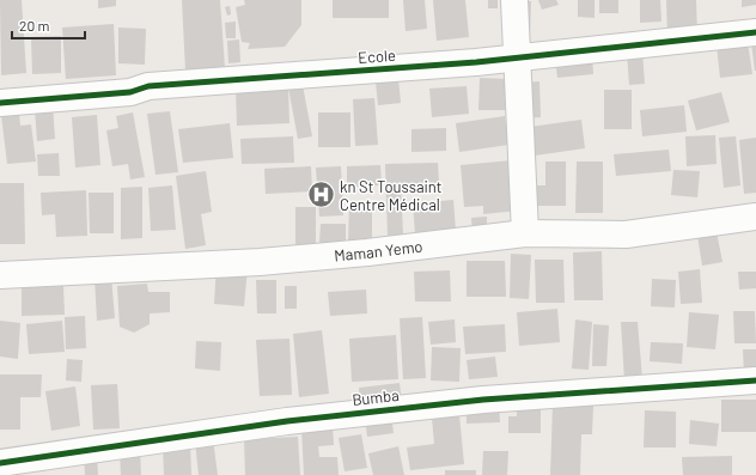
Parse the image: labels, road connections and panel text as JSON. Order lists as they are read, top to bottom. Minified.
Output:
{"streets":{"street":["Ecole","Maman Yemo","Bumba"]},"places":{"hospital":["kn St Toussaint Centre Médical"]},"scale_bar":"20 m"}
